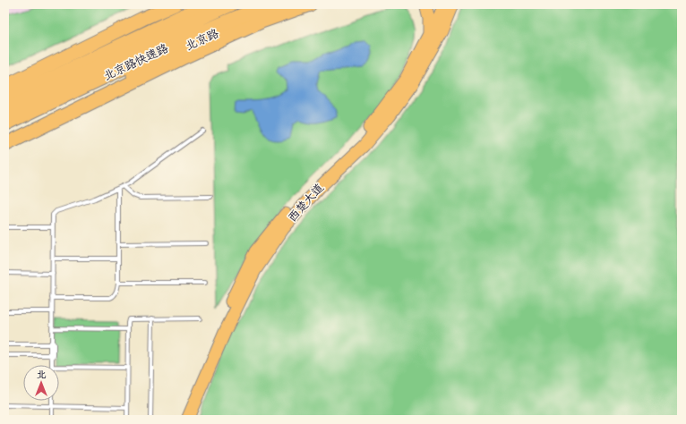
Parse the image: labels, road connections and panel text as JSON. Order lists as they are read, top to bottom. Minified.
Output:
{"streets":{"highway":["北京路快速路"],"main road":["北京路","西楚大道"]},"north":"top"}
